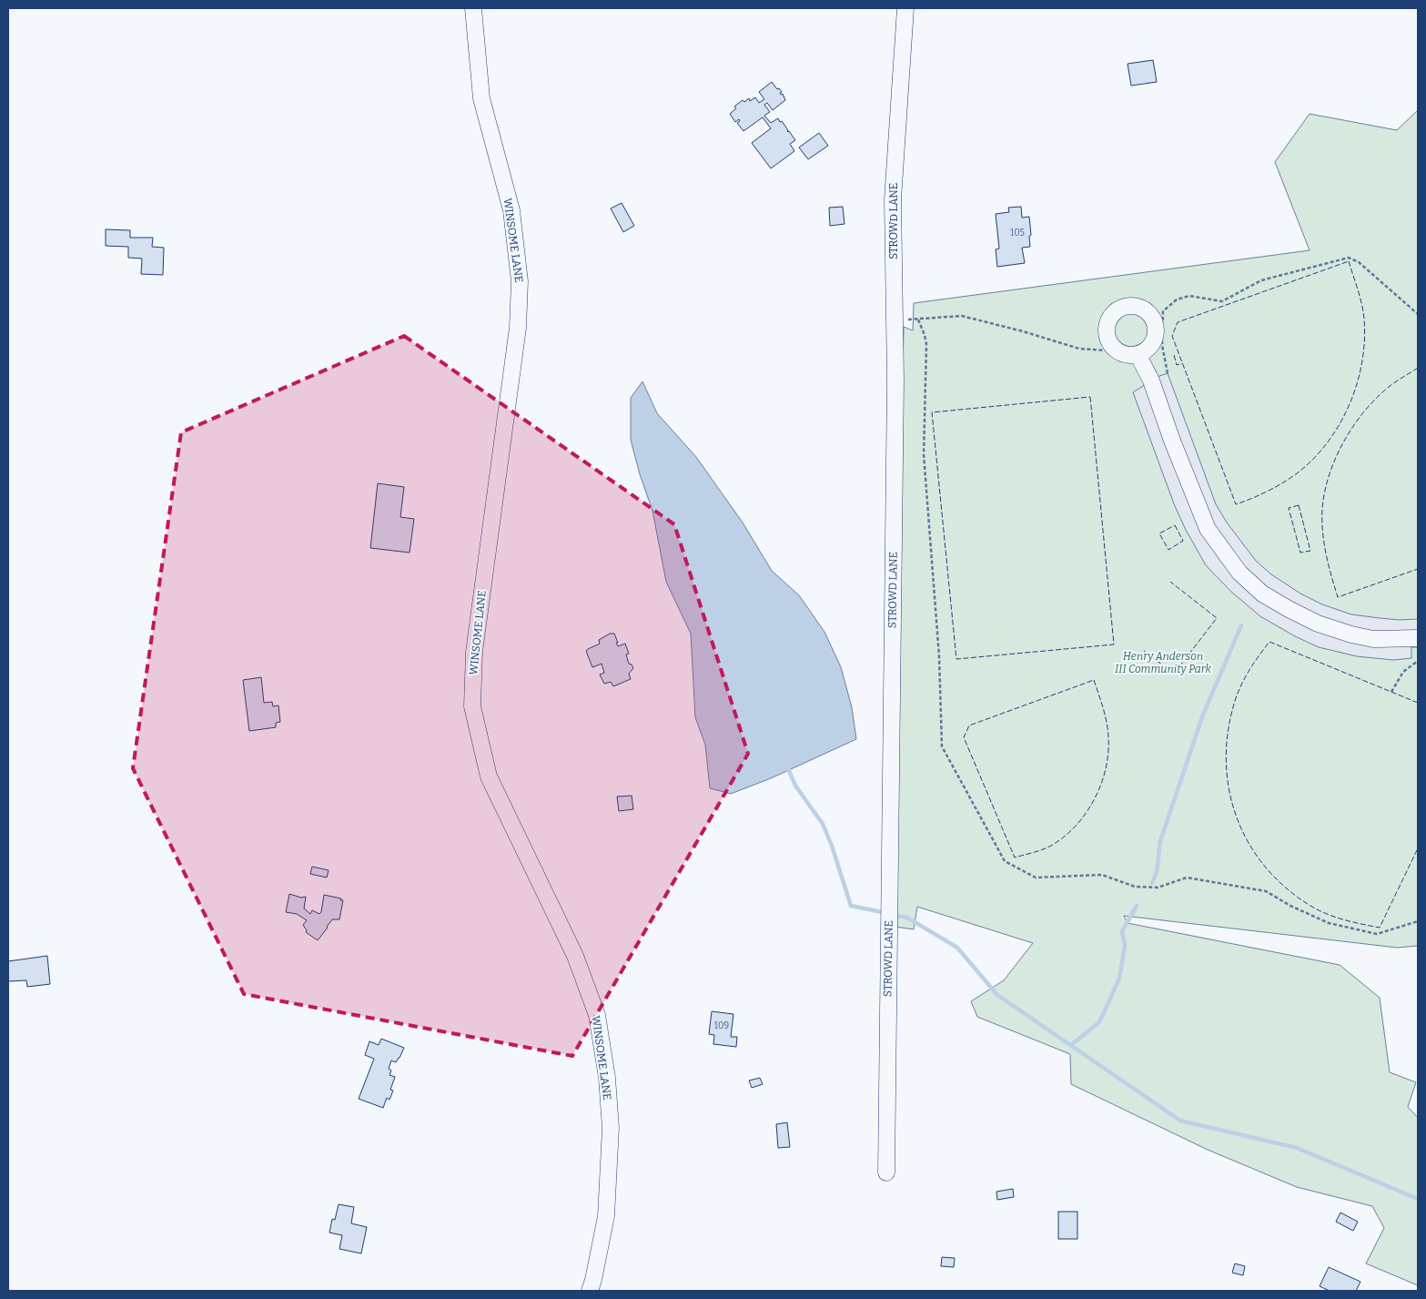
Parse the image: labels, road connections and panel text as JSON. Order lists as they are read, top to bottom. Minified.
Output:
{"streets":{"street":["STROWD LANE","WINSOME LANE"]},"parks":["Henry Anderson III Community Park"],"house_numbers":["105","109"]}
